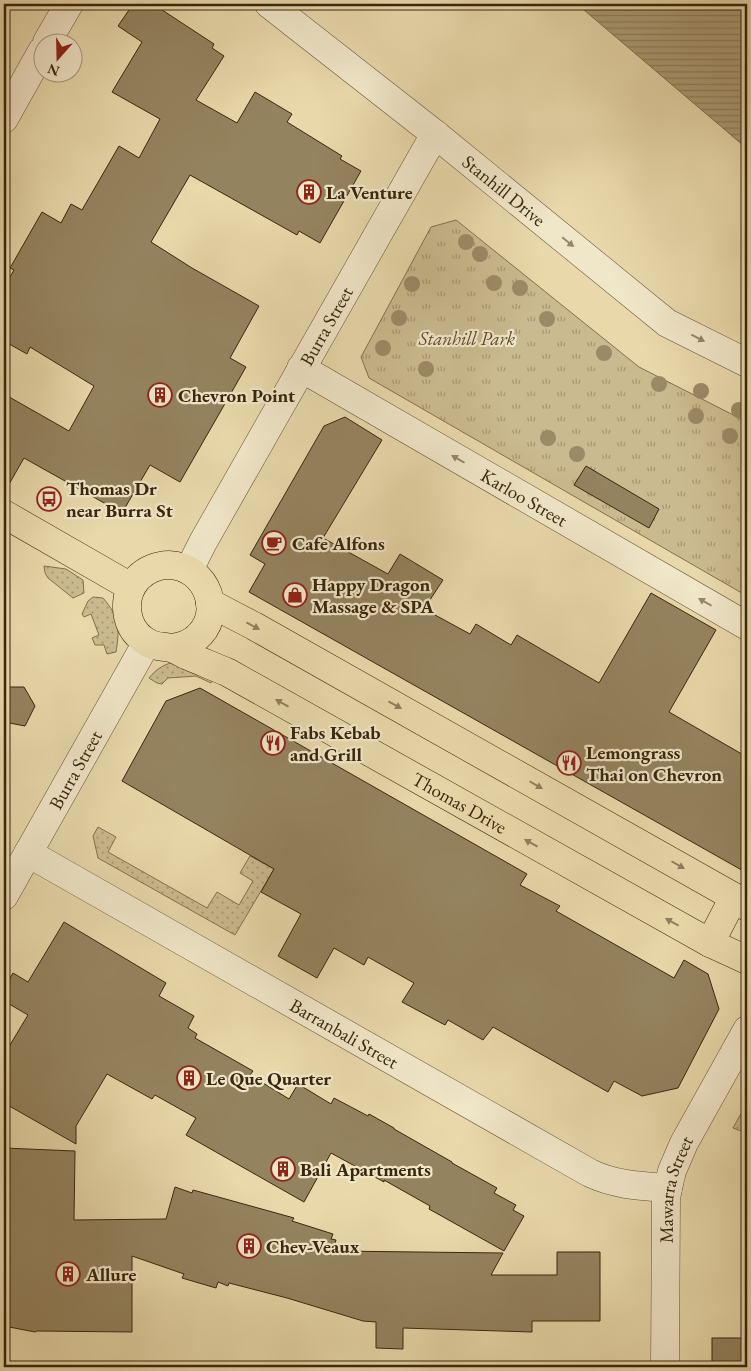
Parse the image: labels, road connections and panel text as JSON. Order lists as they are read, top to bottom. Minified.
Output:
{"streets":{"main road":["Thomas Drive"],"street":["Stanhill Drive","Burra Street","Karloo Street","Barranbali Street","Mawarra Street"]},"crossings":[["Stanhill Drive","Burra Street"],["Burra Street","Karloo Street"],["Burra Street","Thomas Drive"],["Burra Street","Barranbali Street"],["Barranbali Street","Mawarra Street"]],"one_way":["Stanhill Drive","Karloo Street"],"parks":["Stanhill Park"],"places":{"building":["La Venture","Chevron Point","Le Que Quarter","Bali Apartments","Chev-Veaux","Allure"],"bus stop":["Thomas Dr near Burra St"],"cafe":["Cafe Alfons"],"shop":["Happy Dragon Massage & SPA"],"restaurant":["Fabs Kebab and Grill","Lemongrass Thai on Chevron"]},"north":"bottom"}
